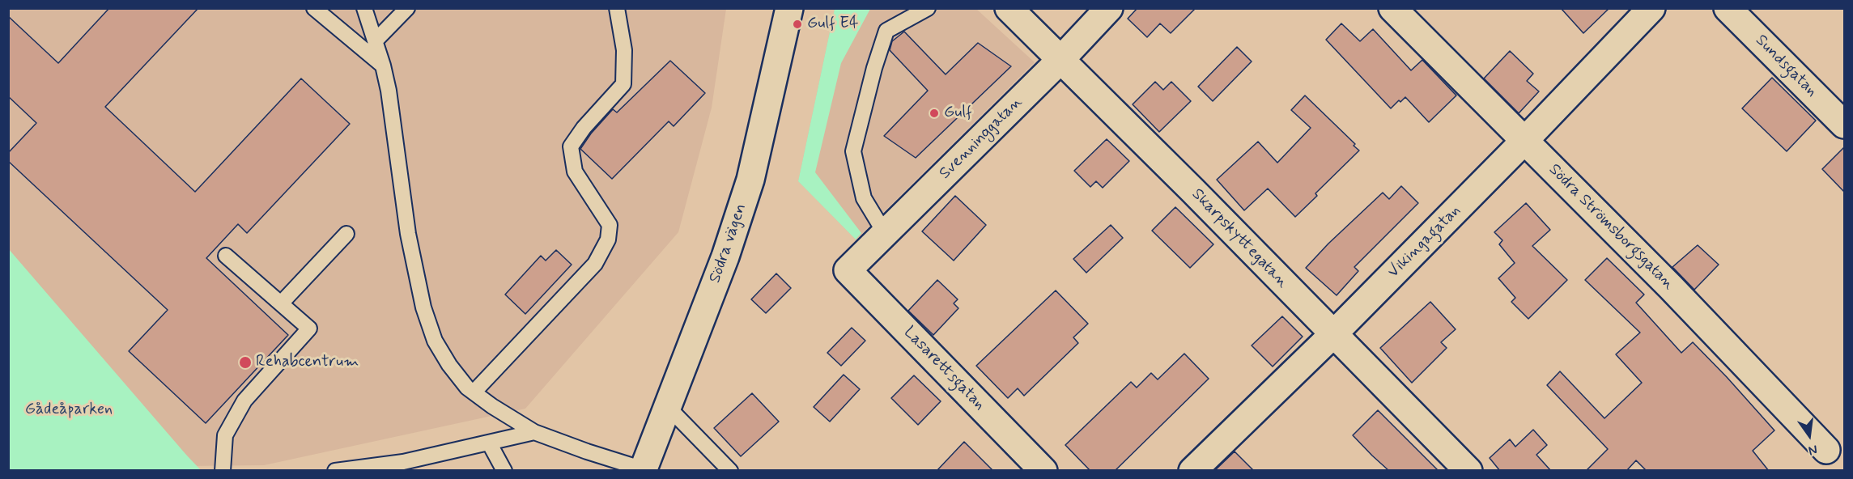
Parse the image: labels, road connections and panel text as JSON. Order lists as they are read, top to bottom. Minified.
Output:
{"streets":{"main road":["Sundsgatan","Svenninggatan","Södra Strömsborgsgatan","Skarpskyttegatan","Vikingagatan","Södra vägen","Lasarettsgatan"]},"crossings":[["Svenninggatan","Skarpskyttegatan"],["Svenninggatan","Lasarettsgatan"],["Södra Strömsborgsgatan","Vikingagatan"],["Skarpskyttegatan","Vikingagatan"]],"parks":["Gådeåparken"],"places":["Gulf E4","Gulf","Rehabcentrum"],"north":"bottom"}
